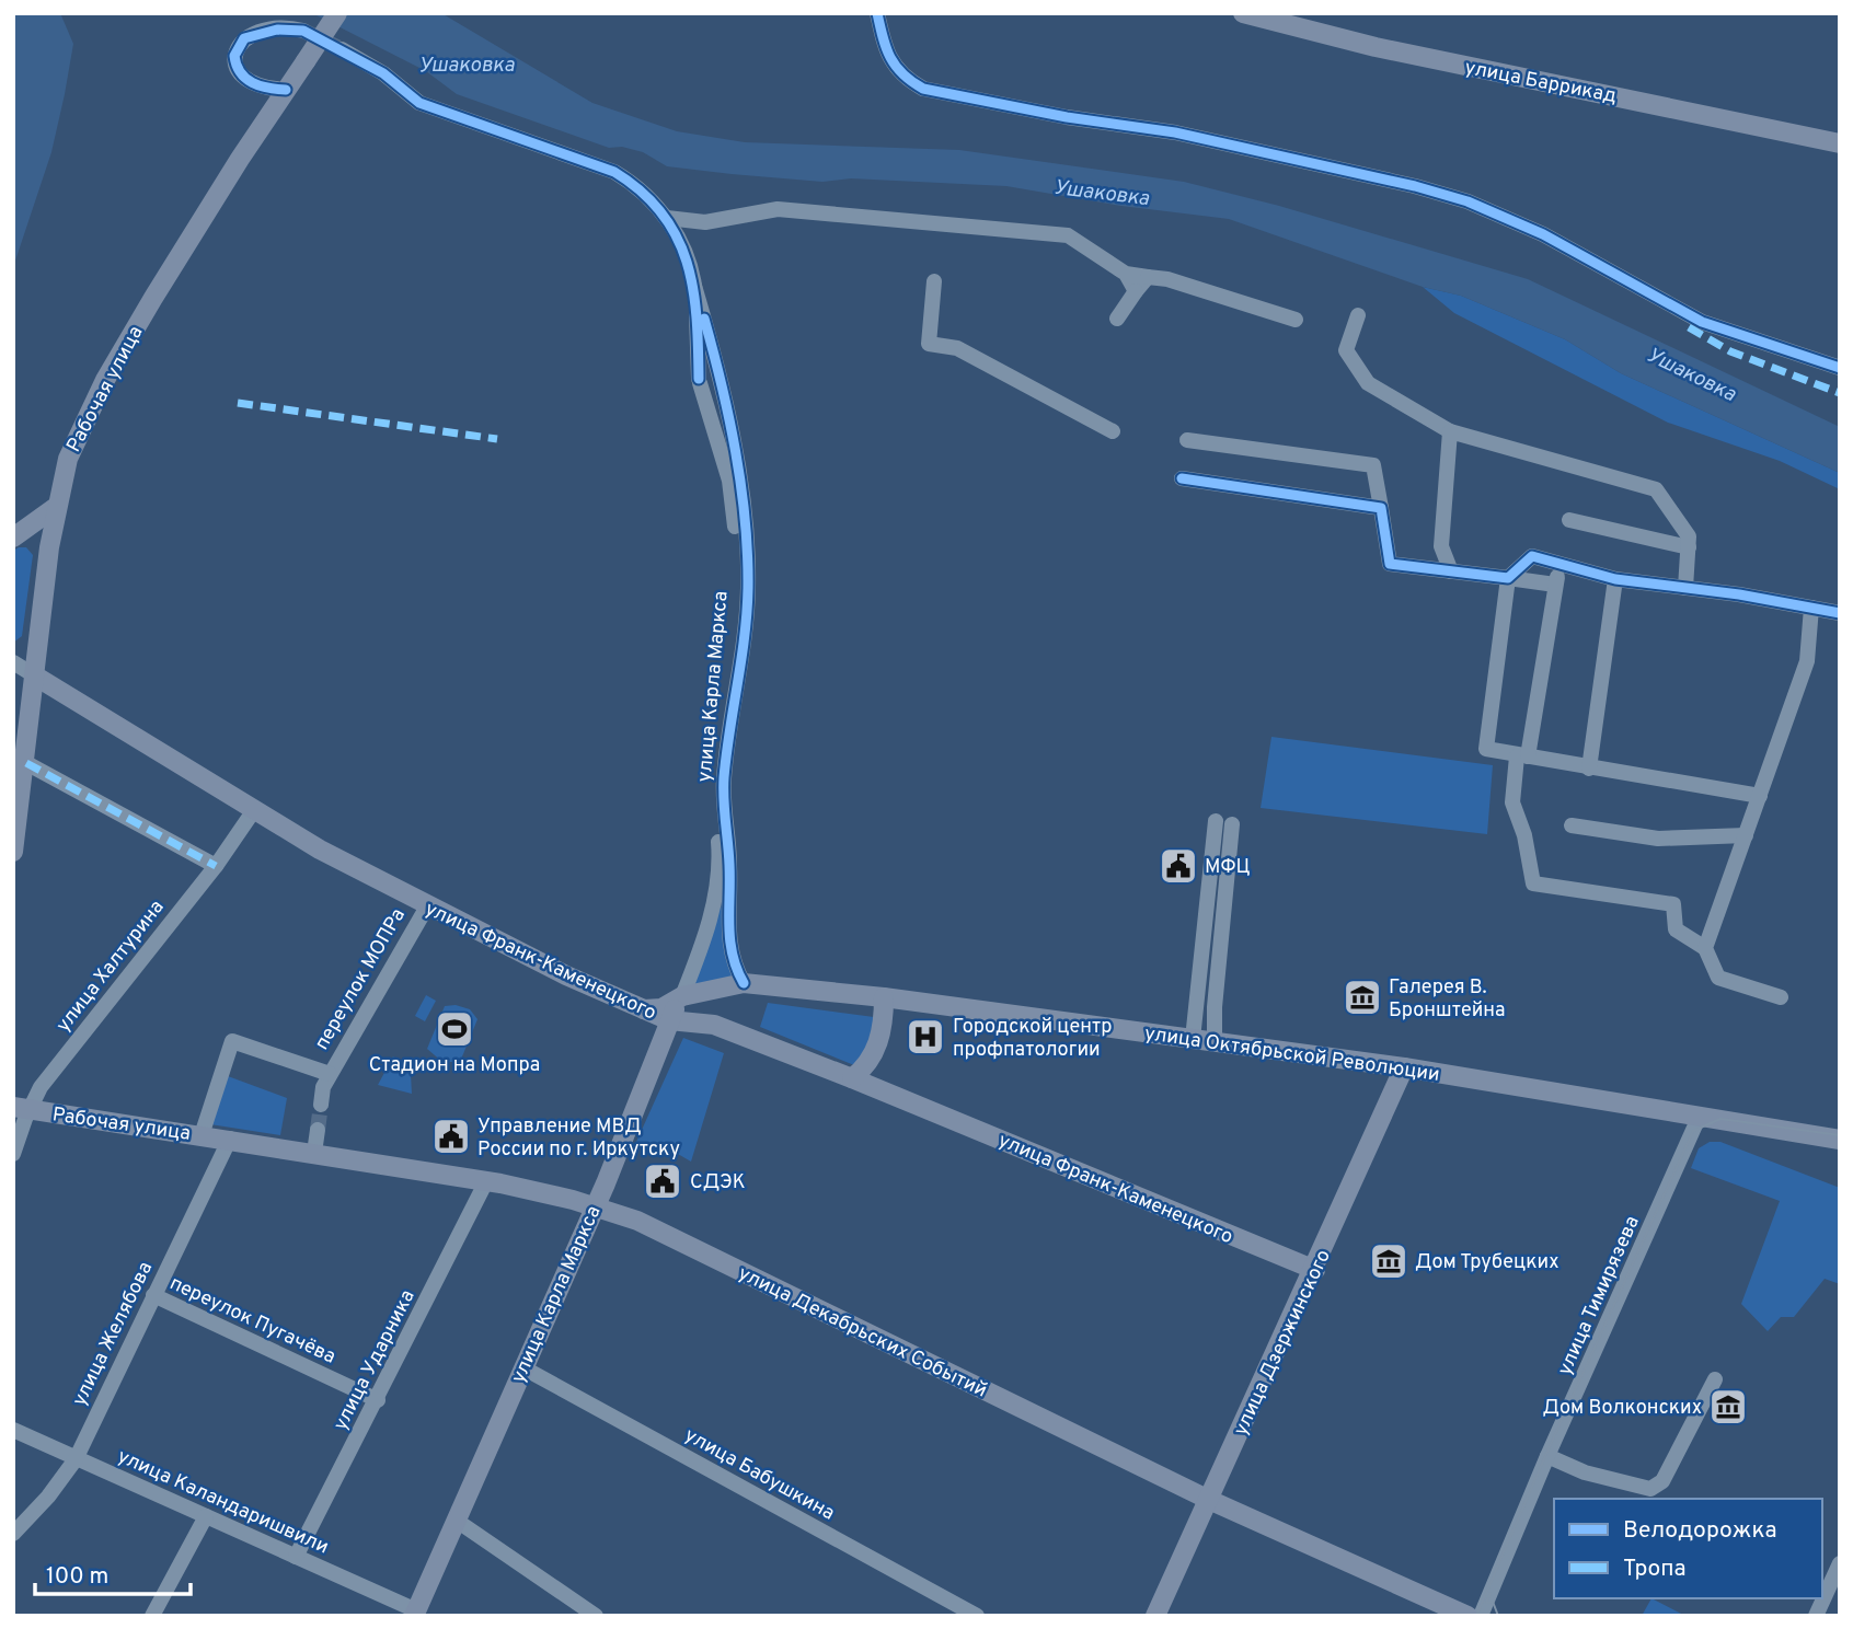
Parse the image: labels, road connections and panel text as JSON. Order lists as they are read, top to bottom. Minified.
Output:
{"streets":{"main road":["улица Баррикад","Рабочая улица","улица Карла Маркса","улица Франк-Каменецкого","улица Октябрьской Революции","улица Декабрьских Событий","улица Дзержинского"],"street":["улица Халтурина","переулок МОПРа","улица Тимирязева","переулок Пугачёва","улица Желябова","улица Ударника","улица Бабушкина","улица Каландаришвили"]},"crossings":[["Рабочая улица","улица Франк-Каменецкого"],["Рабочая улица","улица Халтурина"],["Рабочая улица","переулок МОПРа"],["Рабочая улица","улица Декабрьских Событий"],["Рабочая улица","улица Желябова"],["улица Карла Маркса","улица Франк-Каменецкого"],["улица Карла Маркса","улица Октябрьской Революции"],["улица Карла Маркса","улица Декабрьских Событий"],["улица Карла Маркса","улица Бабушкина"],["улица Карла Маркса","улица Каландаришвили"],["улица Франк-Каменецкого","улица Халтурина"],["улица Франк-Каменецкого","переулок МОПРа"],["улица Франк-Каменецкого","улица Октябрьской Революции"],["улица Франк-Каменецкого","улица Дзержинского"],["улица Октябрьской Революции","улица Тимирязева"],["улица Октябрьской Революции","улица Дзержинского"],["переулок Пугачёва","улица Желябова"],["переулок Пугачёва","улица Ударника"],["улица Декабрьских Событий","улица Желябова"],["улица Декабрьских Событий","улица Дзержинского"],["улица Декабрьских Событий","улица Ударника"],["улица Желябова","улица Каландаришвили"],["улица Ударника","улица Каландаришвили"]],"water":["Ушаковка"],"places":{"public building":["МФЦ","Управление МВД России по г. Иркутску","СДЭК"],"museum":["Галерея В. Бронштейна","Дом Трубецких","Дом Волконских"],"sports":["Стадион на Мопра"],"hospital":["Городской центр профпатологии"]},"legend":["Велодорожка","Тропа"],"scale_bar":"100 m"}
